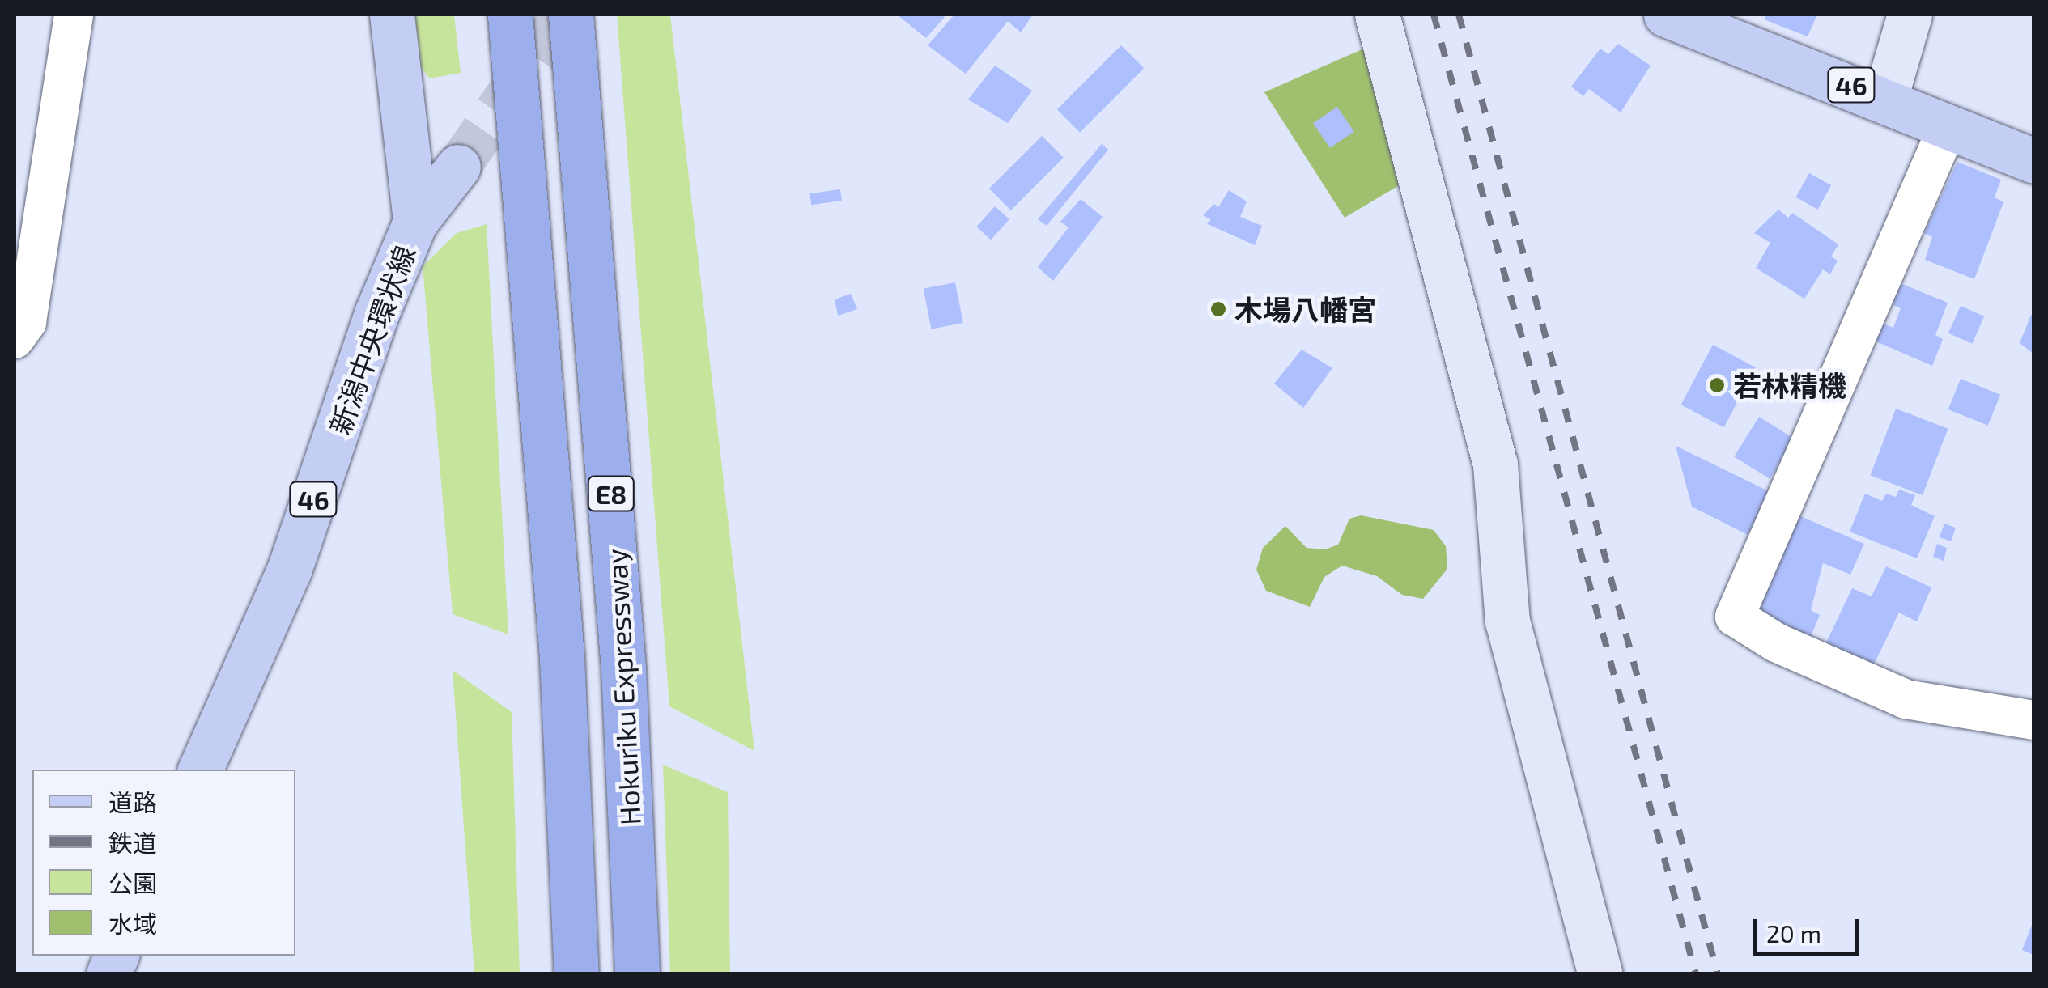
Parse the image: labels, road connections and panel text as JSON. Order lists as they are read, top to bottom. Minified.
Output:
{"streets":{"highway":["E8","Hokuriku Expressway"],"main road":["46","新潟中央環状線"]},"places":["木場八幡宮","若林精機"],"legend":["道路","鉄道","公園","水域"],"scale_bar":"20 m"}
